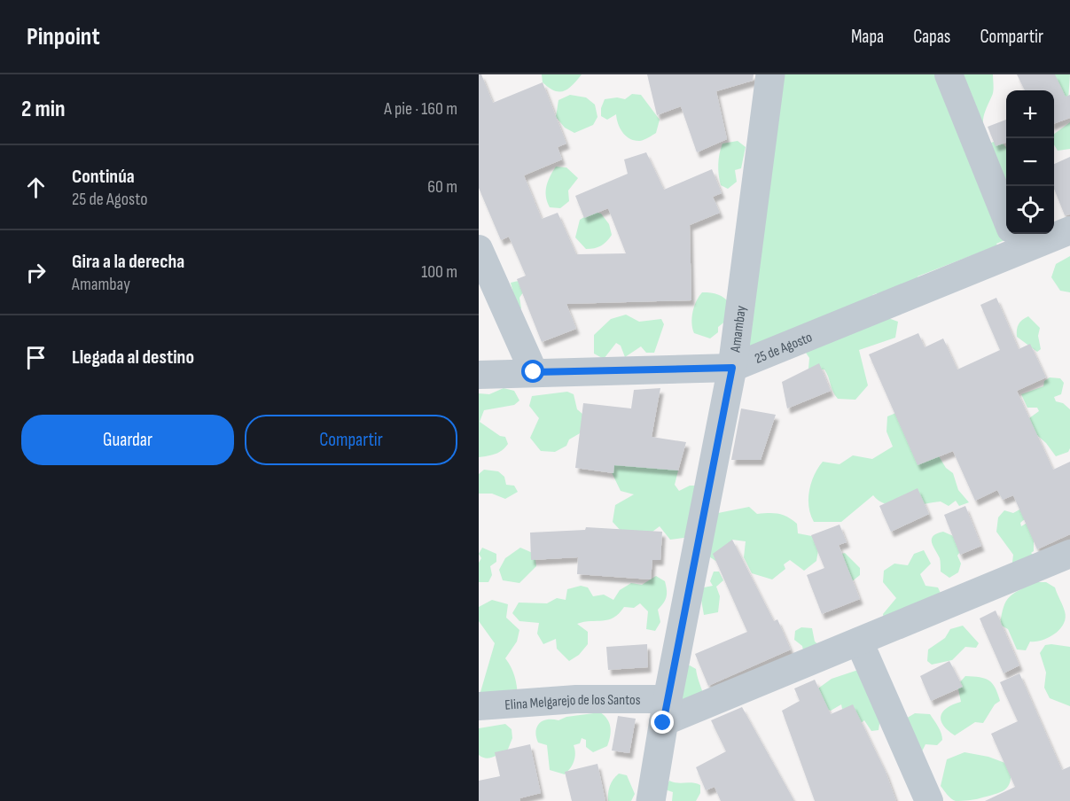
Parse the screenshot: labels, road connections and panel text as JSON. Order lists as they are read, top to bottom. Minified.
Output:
{"streets":{"street":["Amambay","25 de Agosto","Elina Melgarejo de los Santos"]},"crossings":[["Amambay","25 de Agosto"],["Amambay","Elina Melgarejo de los Santos"]],"page":{"header":"Pinpoint","nav":["Mapa","Capas","Compartir"],"heading":["2 min","A pie · 160 m"],"map_buttons":["+","−"],"list":[["Continúa","25 de Agosto","60 m"],["Gira a la derecha","Amambay","100 m"],"Llegada al destino"],"buttons":["Guardar","Compartir"]}}
